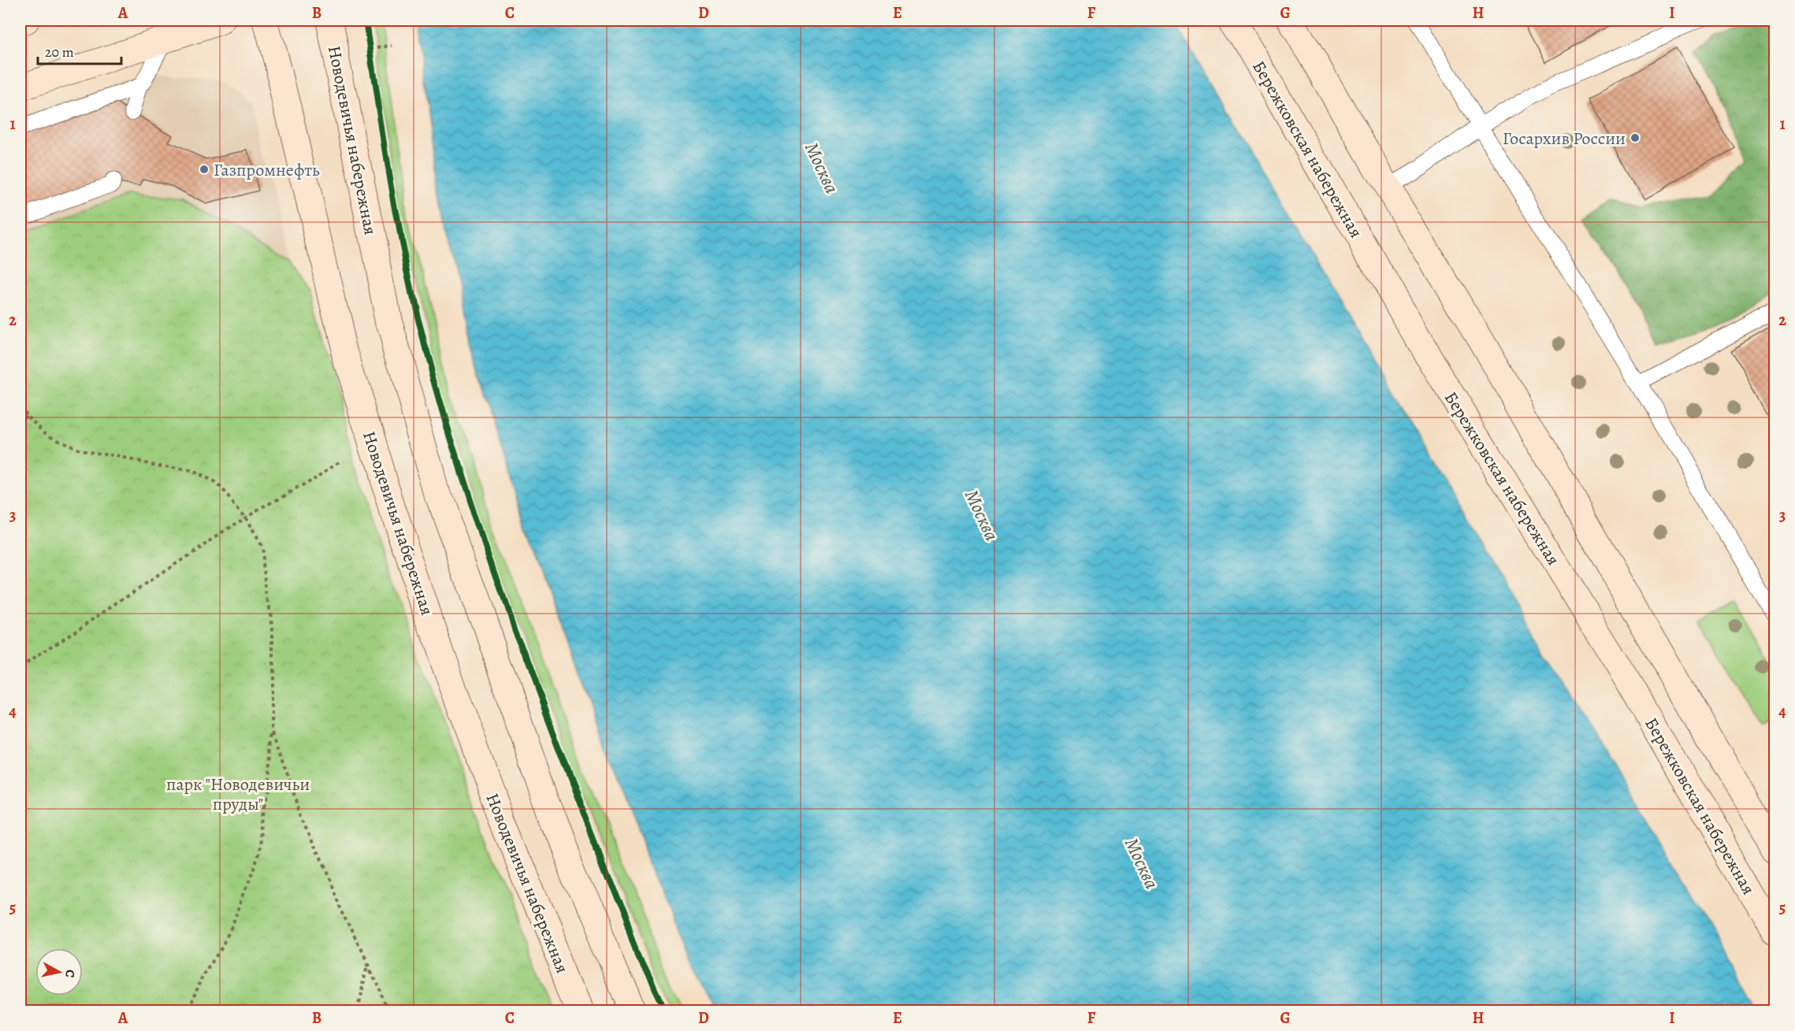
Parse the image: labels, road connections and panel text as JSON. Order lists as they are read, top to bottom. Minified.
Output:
{"streets":{"main road":["Новодевичья набережная","Бережковская набережная"]},"water":["Москва"],"parks":["парк \"Новодевичьи пруды\""],"places":["Госархив России","Газпромнефть"],"scale_bar":"20 m","north":"right","grid":{"columns":["A","B","C","D","E","F","G","H","I"],"rows":["1","2","3","4","5"]}}
